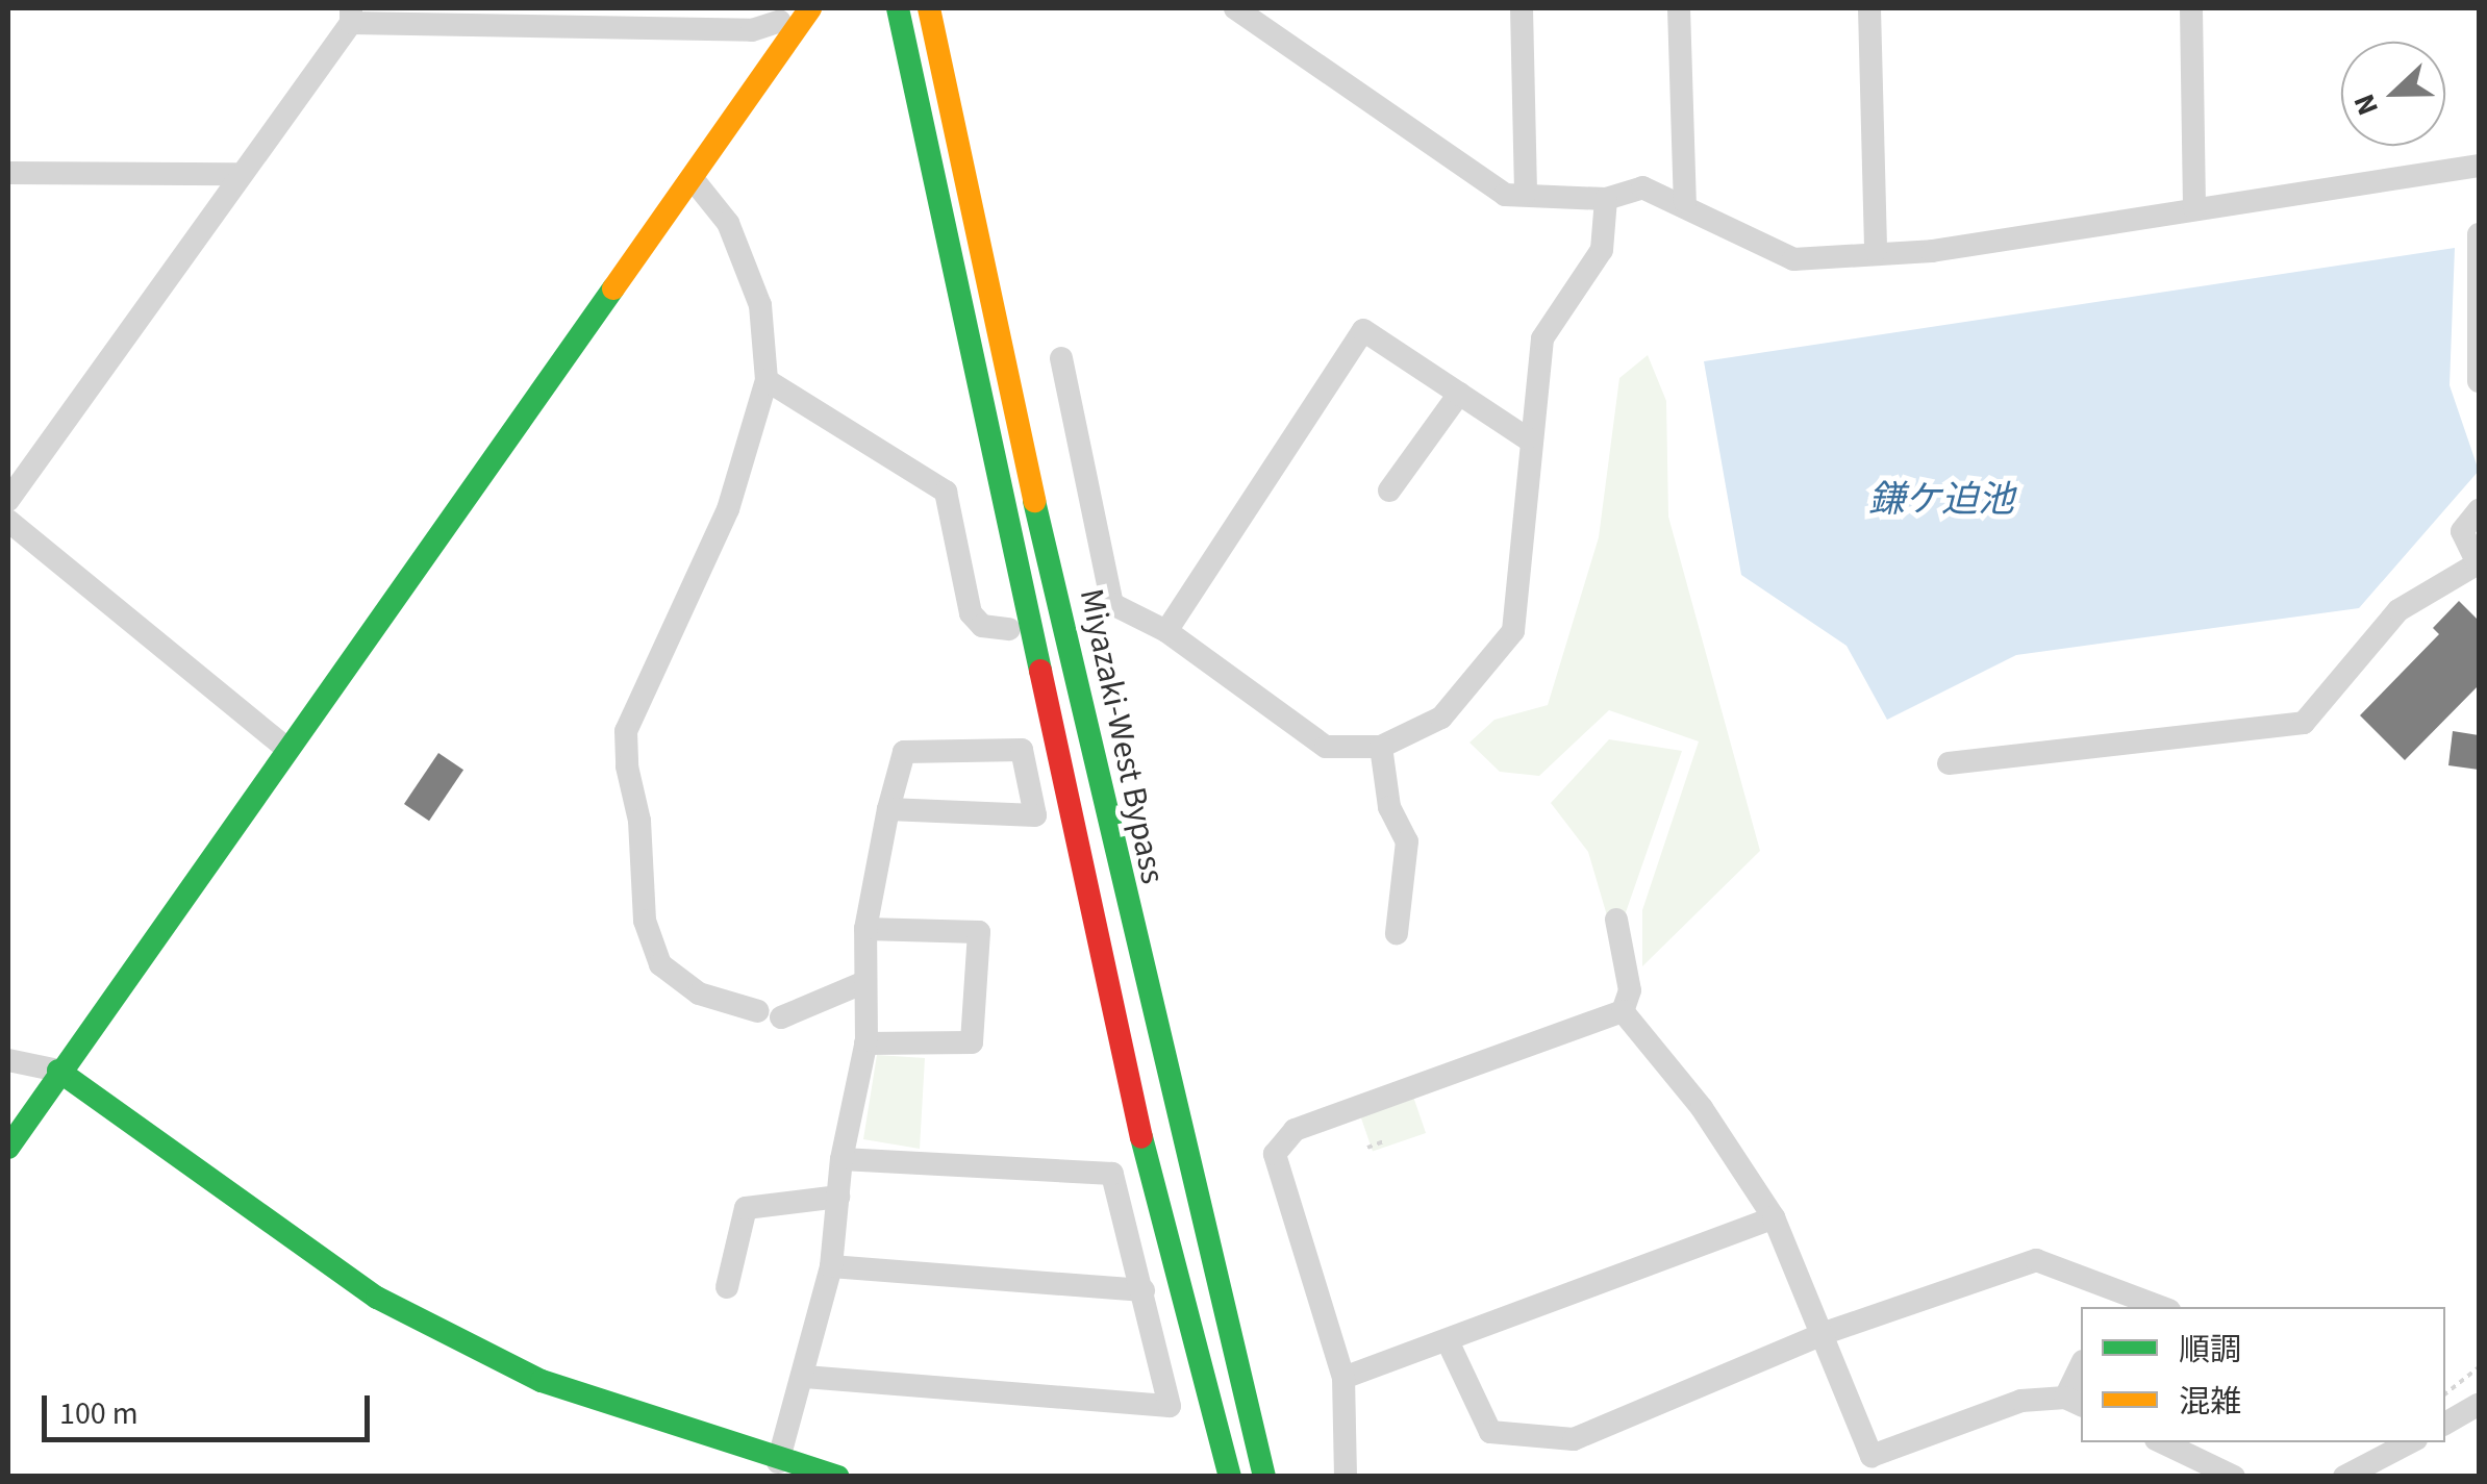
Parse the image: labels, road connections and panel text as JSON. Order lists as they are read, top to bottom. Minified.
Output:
{"streets":{"main road":["Miyazaki-West Bypass"]},"water":["鎌ケ迫池"],"legend":["順調","混雑"],"scale_bar":"100 m","north":"left"}
